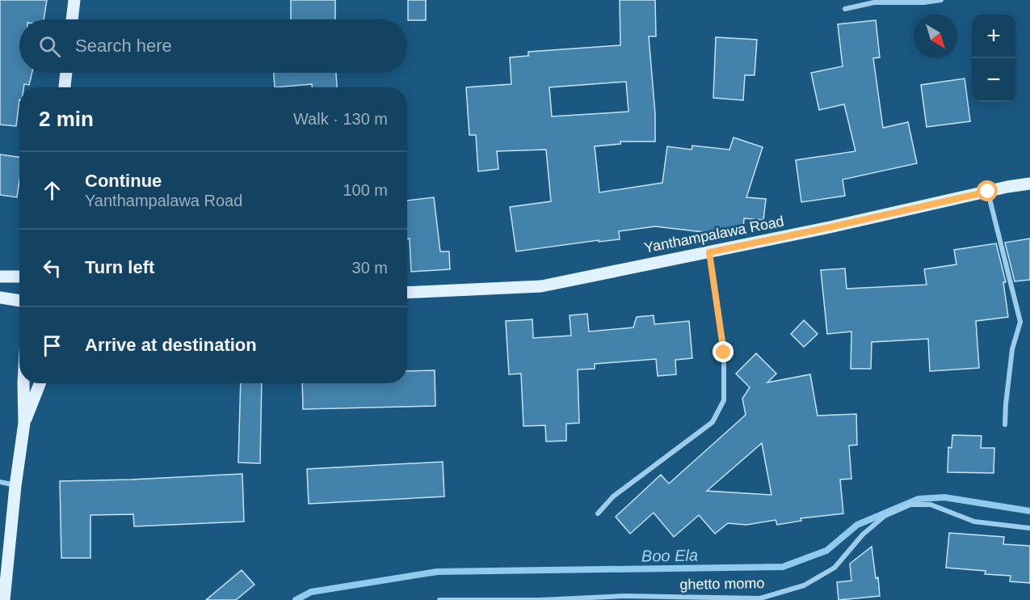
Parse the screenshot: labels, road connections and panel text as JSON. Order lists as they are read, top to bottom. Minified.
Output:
{"streets":{"main road":["Yanthampalawa Road"],"street":["ghetto momo"]},"water":["Boo Ela"],"north":"bottom right","page":{"map_buttons":["+","−"],"search":"Search here","heading":["2 min","Walk · 130 m"],"list":[["Continue","Yanthampalawa Road","100 m"],["Turn left","30 m"],"Arrive at destination"]}}
